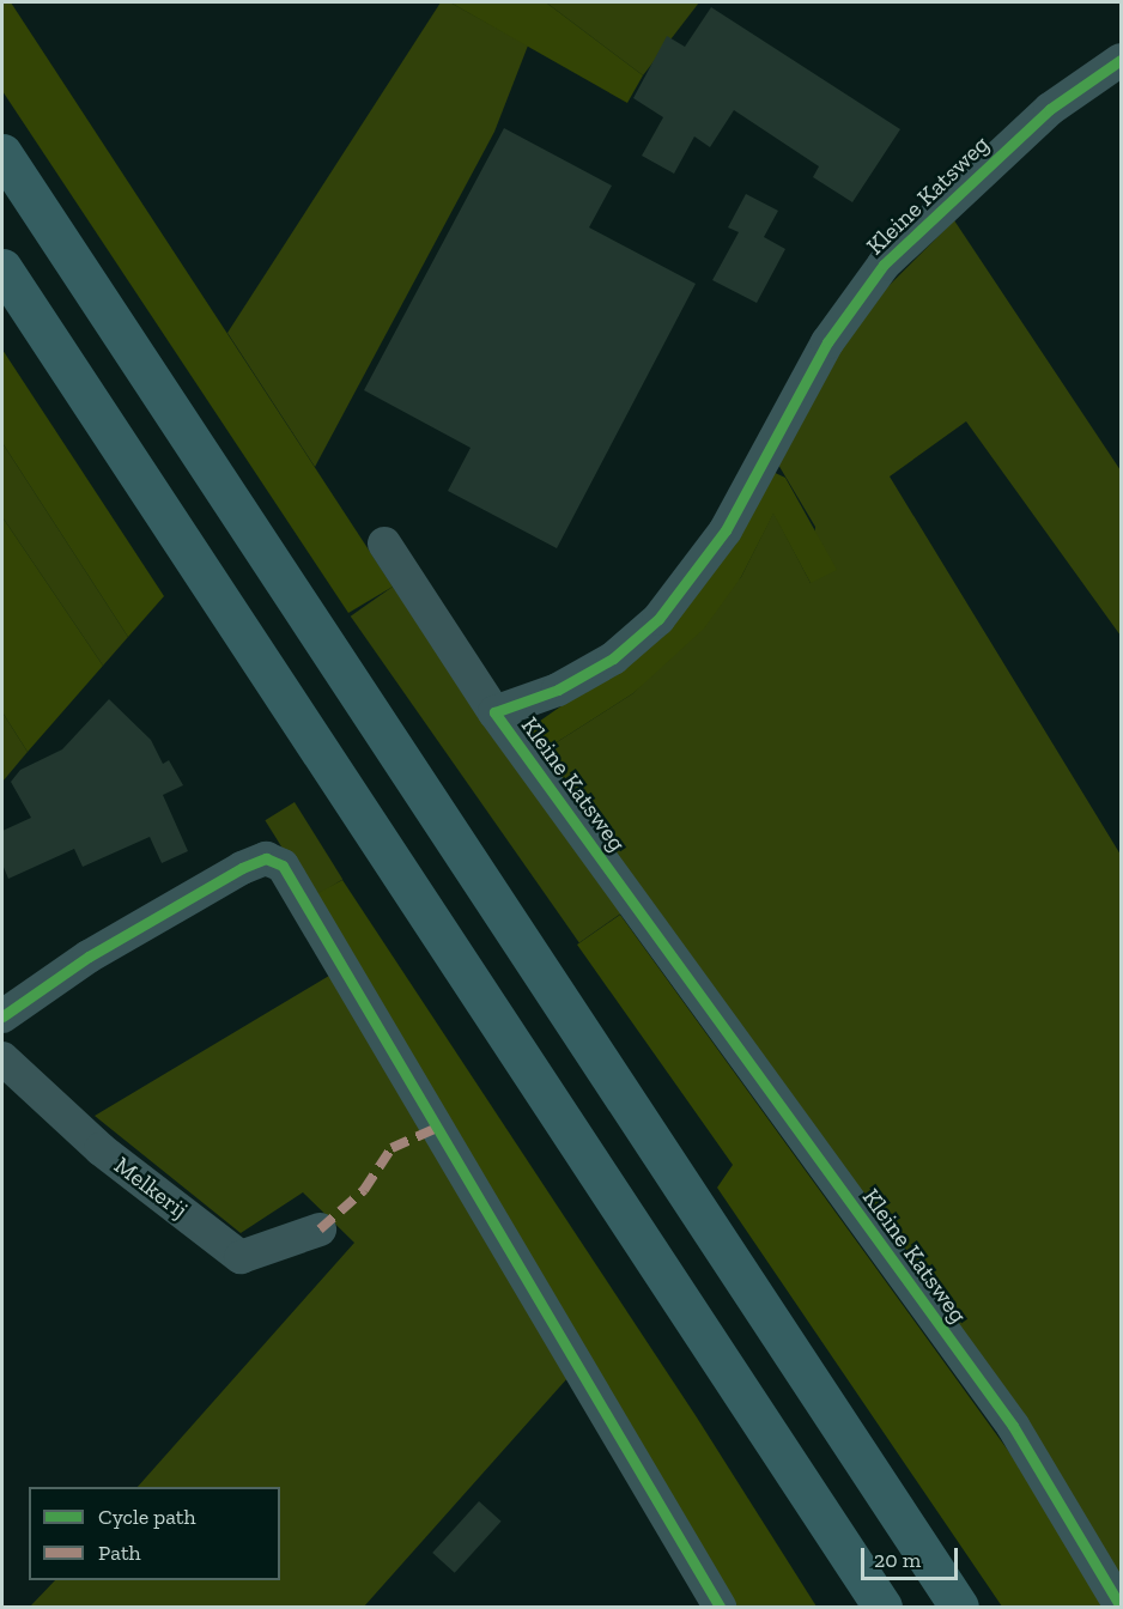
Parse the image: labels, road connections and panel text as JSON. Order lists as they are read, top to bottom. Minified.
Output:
{"streets":{"street":["Kleine Katsweg","Melkerij"]},"legend":["Cycle path","Path"],"scale_bar":"20 m"}
